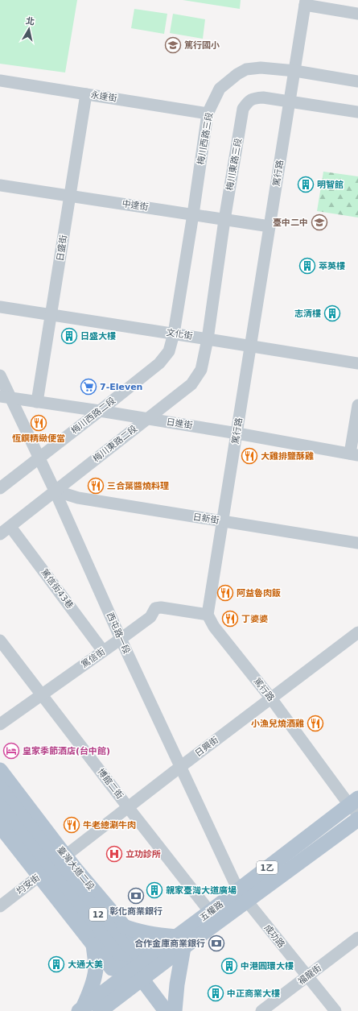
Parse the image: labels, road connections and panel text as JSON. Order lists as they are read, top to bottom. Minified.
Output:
{"streets":{"main road":["1乙","臺灣大道二段","五權路","12"],"street":["永達街","梅川西路三段","梅川東路三段","篤行路","中達街","日盛街","文化街","梅川西路二段","日進街","梅川東路二段","日新街","篤信街43巷","西屯路一段","篤信街","日興街","博館二街","均安街","成功路","福龍街"]},"crossings":[["永達街","梅川西路三段"],["永達街","日盛街"],["梅川西路三段","篤行路"],["梅川西路三段","中達街"],["梅川西路三段","文化街"],["梅川西路三段","梅川西路二段"],["梅川東路三段","篤行路"],["梅川東路三段","中達街"],["梅川東路三段","文化街"],["梅川東路三段","梅川東路二段"],["篤行路","中達街"],["篤行路","文化街"],["篤行路","日進街"],["篤行路","日新街"],["篤行路","篤信街"],["篤行路","日興街"],["篤行路","五權路"],["中達街","日盛街"],["日盛街","文化街"],["日盛街","日進街"],["文化街","梅川西路二段"],["文化街","梅川東路二段"],["梅川西路二段","日進街"],["梅川西路二段","西屯路一段"],["日進街","梅川東路二段"],["日進街","西屯路一段"],["梅川東路二段","日新街"],["梅川東路二段","篤信街43巷"],["梅川東路二段","西屯路一段"],["日新街","西屯路一段"],["篤信街43巷","篤信街"],["西屯路一段","篤信街"],["西屯路一段","日興街"],["西屯路一段","五權路"],["西屯路一段","成功路"],["篤信街","博館二街"],["日興街","博館二街"],["日興街","臺灣大道二段"],["日興街","均安街"],["博館二街","五權路"],["臺灣大道二段","均安街"],["臺灣大道二段","五權路"],["臺灣大道二段","12"],["五權路","12"],["五權路","成功路"],["成功路","福龍街"]],"places":{"school or university":["篤行國小","臺中二中"],"building":["明智館","萃英樓","志清樓","日盛大樓","親家臺灣大道廣場","大通大美","中港圓環大樓","中正商業大樓"],"supermarket":["7-Eleven"],"restaurant":["恆饌精緻便當","大雞排鹽酥雞","三合葉醬燒料理","阿益魯肉飯","丁婆婆","小漁兒燒酒雞","牛老總涮牛肉"],"hotel":["皇家季節酒店(台中館)"],"hospital":["立功診所"],"bank":["彰化商業銀行","合作金庫商業銀行"]},"north":"top"}
